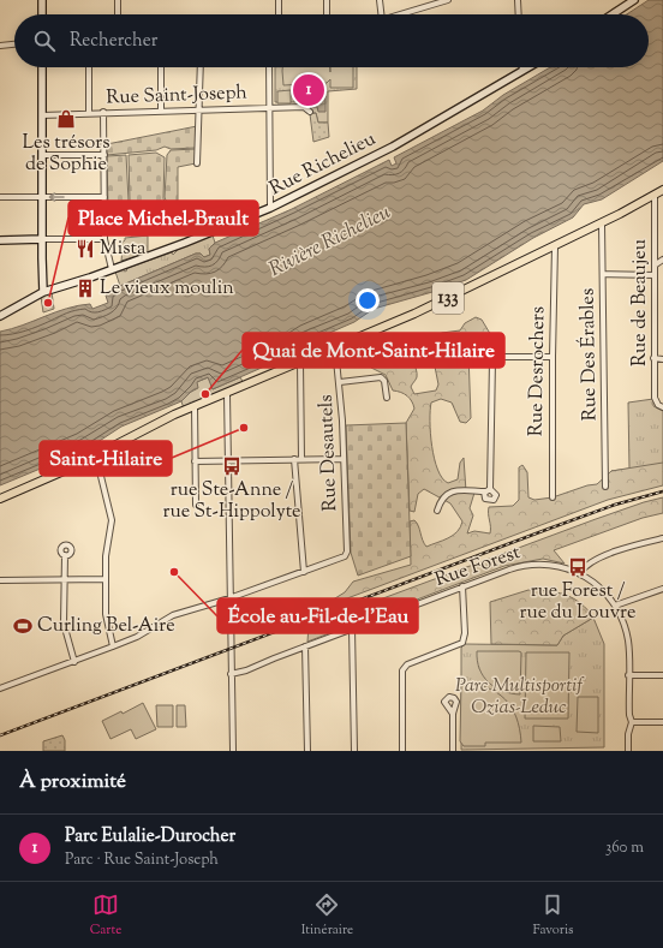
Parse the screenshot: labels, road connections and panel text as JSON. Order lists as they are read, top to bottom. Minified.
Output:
{"streets":{"main road":["Rue Richelieu","133"],"street":["Rue Saint-Joseph","Rue de Beaujeu","Rue Des Érables","Rue Desrochers","Rue Desautels","Rue Forest"]},"crossings":[["133","Rue de Beaujeu"],["133","Rue Des Érables"],["133","Rue Desrochers"],["133","Rue Desautels"]],"water":["Rivière Richelieu"],"parks":["Parc Multisportif Ozias-Leduc"],"places":{"shop":["Les trésors de Sophie"],"restaurant":["Mista"],"building":["Le vieux moulin"],"other":["Place Michel-Brault","Quai de Mont-Saint-Hilaire","Saint-Hilaire","École au-Fil-de-l'Eau"],"bus stop":["rue Ste-Anne / rue St-Hippolyte","rue Forest / rue du Louvre"],"sports":["Curling Bel-Aire"]},"page":{"search":"Rechercher","pins":"1","heading":"À proximité","list":[{"mark":"1","name":"Parc Eulalie-Durocher","note":"Parc · Rue Saint-Joseph","value":"360 m"}],"nav":["Carte","Itinéraire","Favoris"]}}
